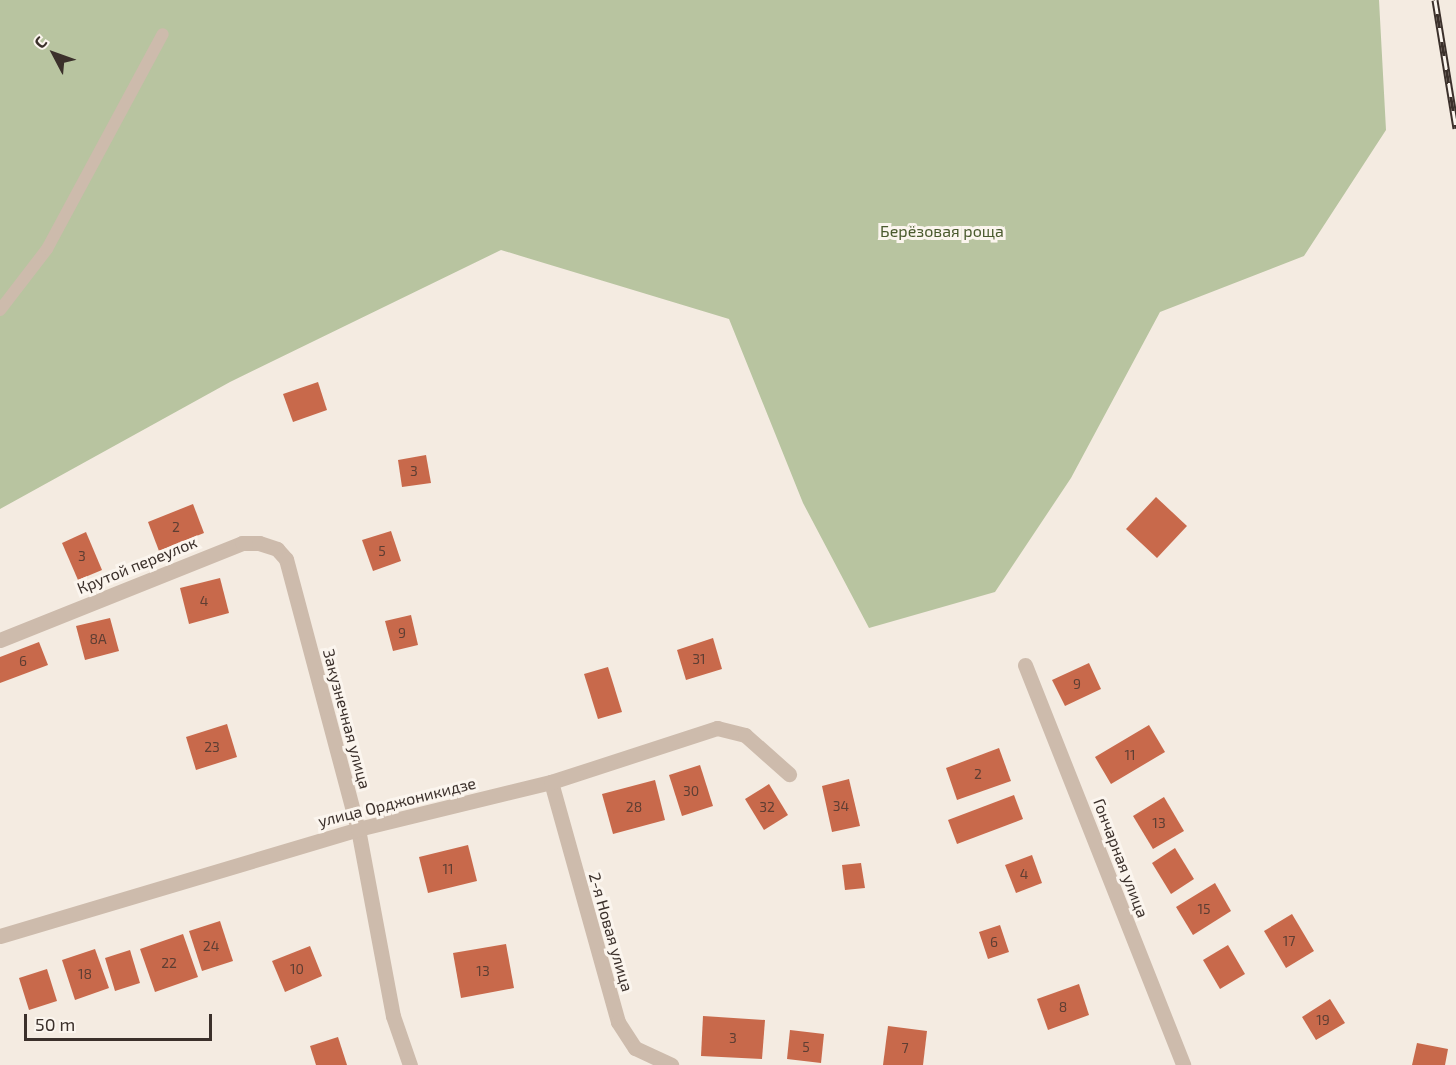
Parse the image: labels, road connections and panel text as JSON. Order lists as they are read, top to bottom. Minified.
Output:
{"streets":{"street":["Крутой переулок","Закузнечная улица","улица Орджоникидзе","Гончарная улица","2-я Новая улица"]},"crossings":[["Крутой переулок","Закузнечная улица"],["Закузнечная улица","улица Орджоникидзе"],["улица Орджоникидзе","2-я Новая улица"]],"parks":["Берёзовая роща"],"house_numbers":["3","2","5","3","4","9","8А","31","6","9","23","11","2","30","34","28","32","13","11","4","15","17","6","24","22","10","13","18","8","19","3","5","7"],"scale_bar":"50 m","north":"top left"}
